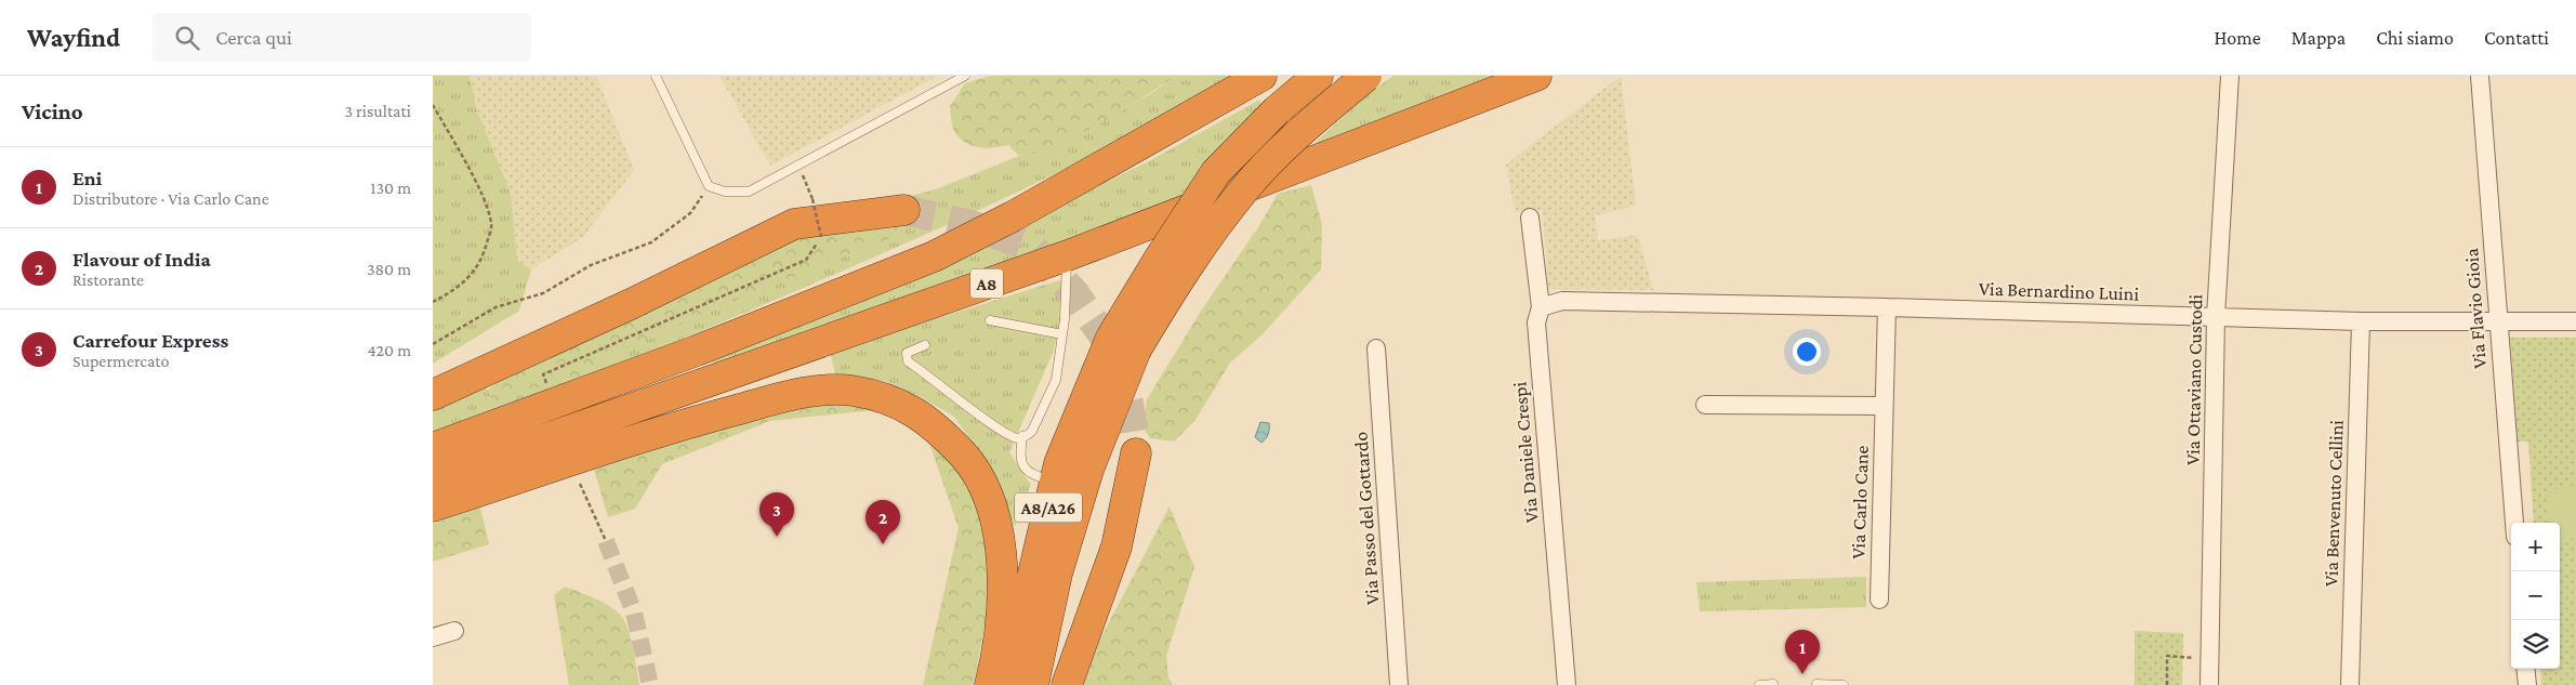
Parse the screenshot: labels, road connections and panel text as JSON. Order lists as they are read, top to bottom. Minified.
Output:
{"streets":{"highway":["A8","A8/A26"],"street":["Via Bernardino Luini","Via Flavio Gioia","Via Ottaviano Custodi","Via Daniele Crespi","Via Carlo Cane","Via Benvenuto Cellini","Via Passo del Gottardo"]},"crossings":[["Via Bernardino Luini","Via Flavio Gioia"],["Via Bernardino Luini","Via Ottaviano Custodi"],["Via Bernardino Luini","Via Daniele Crespi"],["Via Bernardino Luini","Via Carlo Cane"],["Via Bernardino Luini","Via Benvenuto Cellini"]],"page":{"header":"Wayfind","search":"Cerca qui","nav":["Home","Mappa","Chi siamo","Contatti"],"heading":["Vicino","3 risultati"],"list":[{"mark":"1","name":"Eni","note":"Distributore · Via Carlo Cane","value":"130 m"},{"mark":"2","name":"Flavour of India","note":"Ristorante","value":"380 m"},{"mark":"3","name":"Carrefour Express","note":"Supermercato","value":"420 m"}],"pins":["3","2","1"],"map_buttons":["+","−"]}}
